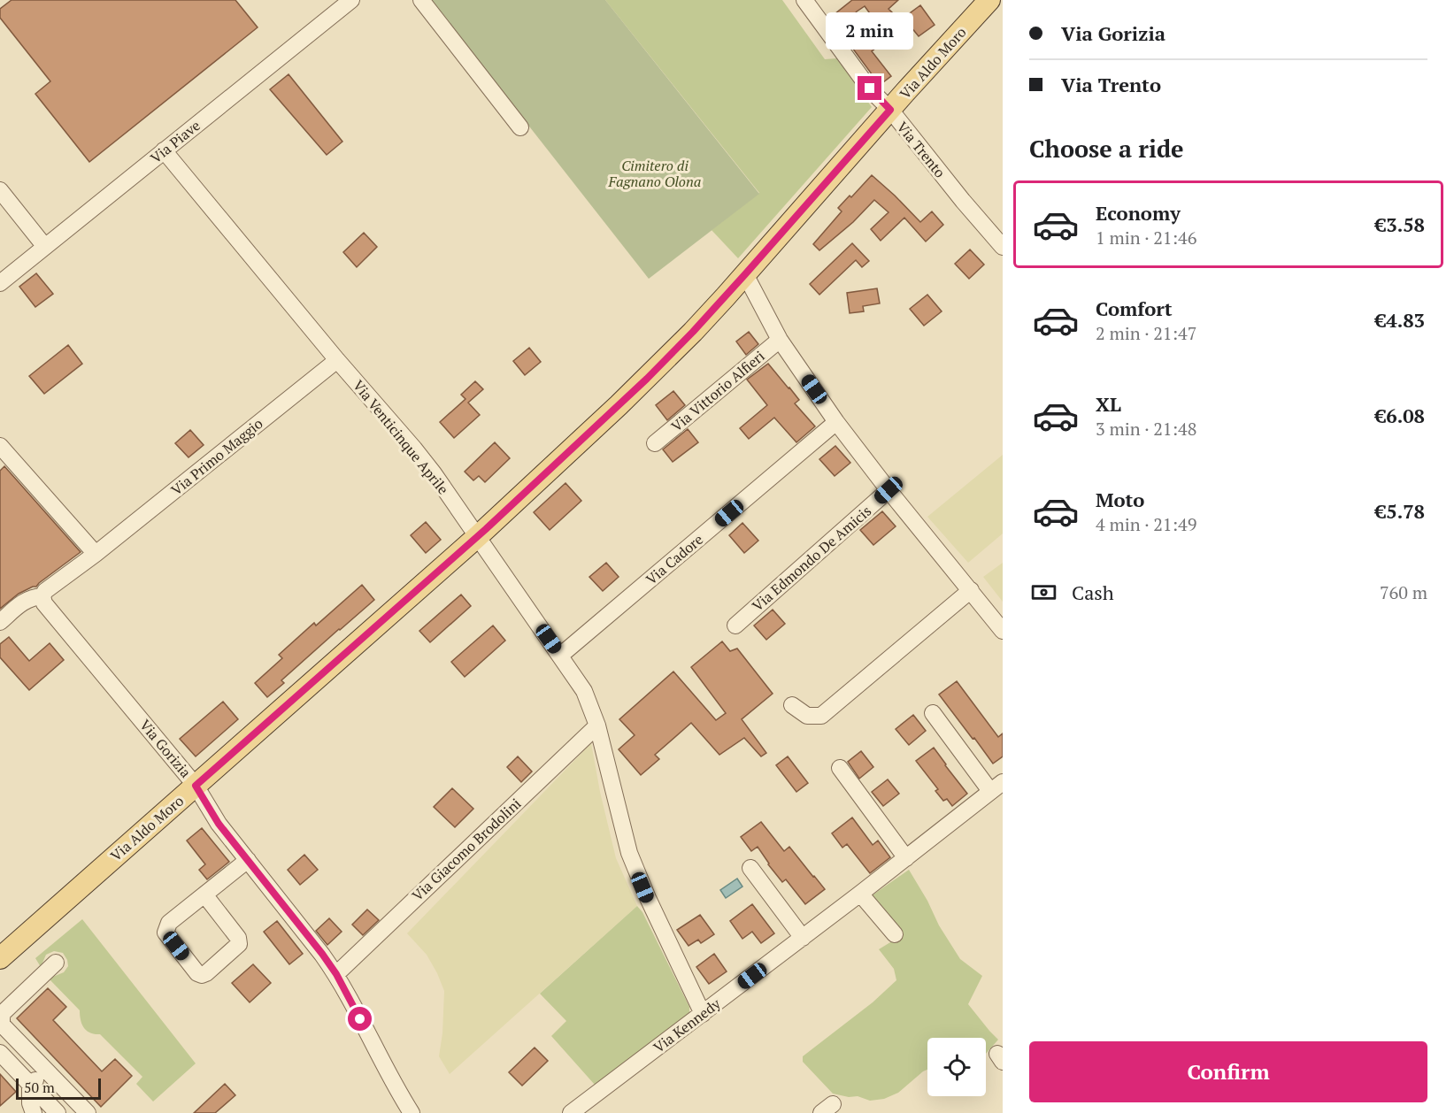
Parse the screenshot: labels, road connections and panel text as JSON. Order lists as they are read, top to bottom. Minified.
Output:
{"streets":{"main road":["Via Aldo Moro"],"street":["Via Piave","Via Trento","Via Vittorio Alfieri","Via Venticinque Aprile","Via Primo Maggio","Via Edmondo De Amicis","Via Cadore","Via Gorizia","Via Giacomo Brodolini","Via Kennedy"]},"crossings":[["Via Aldo Moro","Via Trento"],["Via Aldo Moro","Via Venticinque Aprile"],["Via Aldo Moro","Via Gorizia"],["Via Piave","Via Venticinque Aprile"],["Via Venticinque Aprile","Via Primo Maggio"],["Via Venticinque Aprile","Via Cadore"],["Via Venticinque Aprile","Via Giacomo Brodolini"],["Via Venticinque Aprile","Via Kennedy"],["Via Gorizia","Via Giacomo Brodolini"]],"parks":["Cimitero di Fagnano Olona"],"scale_bar":"50 m","page":{"banner":["Via Gorizia","Via Trento"],"bubble":"2 min","heading":"Choose a ride","list":[{"name":"Economy","note":"1 min · 21:46","value":"€3.58"},{"name":"Comfort","note":"2 min · 21:47","value":"€4.83"},{"name":"XL","note":"3 min · 21:48","value":"€6.08"},{"name":"Moto","note":"4 min · 21:49","value":"€5.78"}],"pay":["Cash","760 m"],"buttons":"Confirm","scale":"50 m"}}
